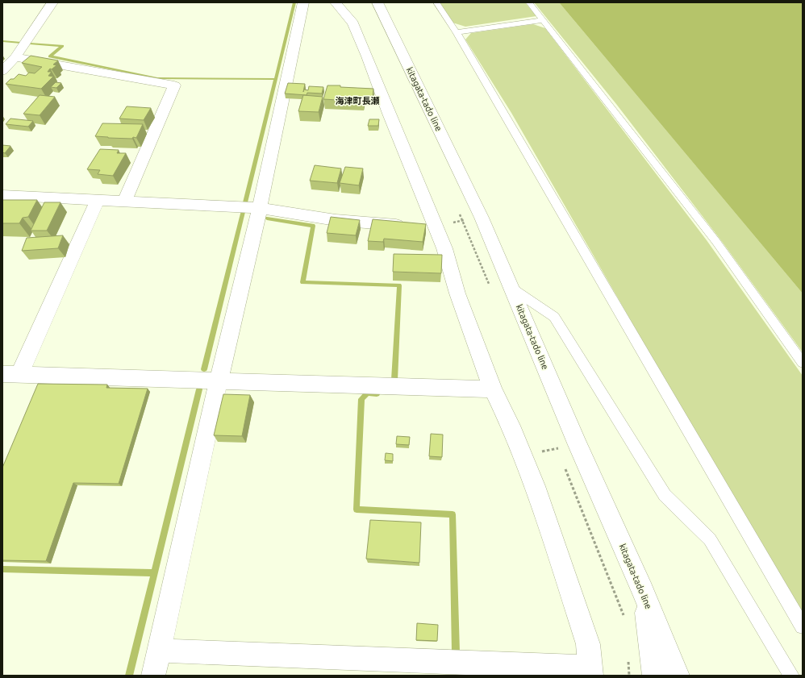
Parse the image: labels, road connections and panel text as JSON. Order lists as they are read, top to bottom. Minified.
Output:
{"streets":{"street":["kitagata-tado line"]},"districts":["海津町長瀬"]}
